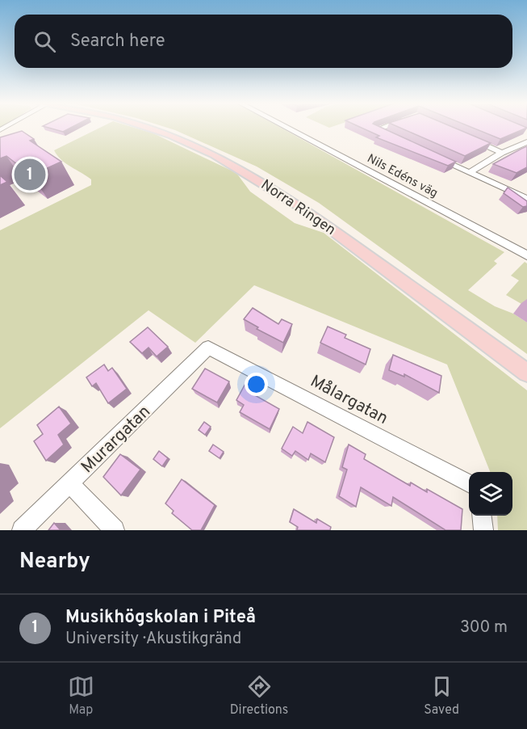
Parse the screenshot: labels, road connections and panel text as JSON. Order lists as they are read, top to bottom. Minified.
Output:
{"streets":{"main road":["Norra Ringen"],"street":["Nils Edéns väg","Målargatan","Murargatan"]},"crossings":[["Målargatan","Murargatan"]],"page":{"search":"Search here","pins":"1","heading":"Nearby","list":[{"mark":"1","name":"Musikhögskolan i Piteå","note":"University · Akustikgränd","value":"300 m"}],"nav":["Map","Directions","Saved"]}}
